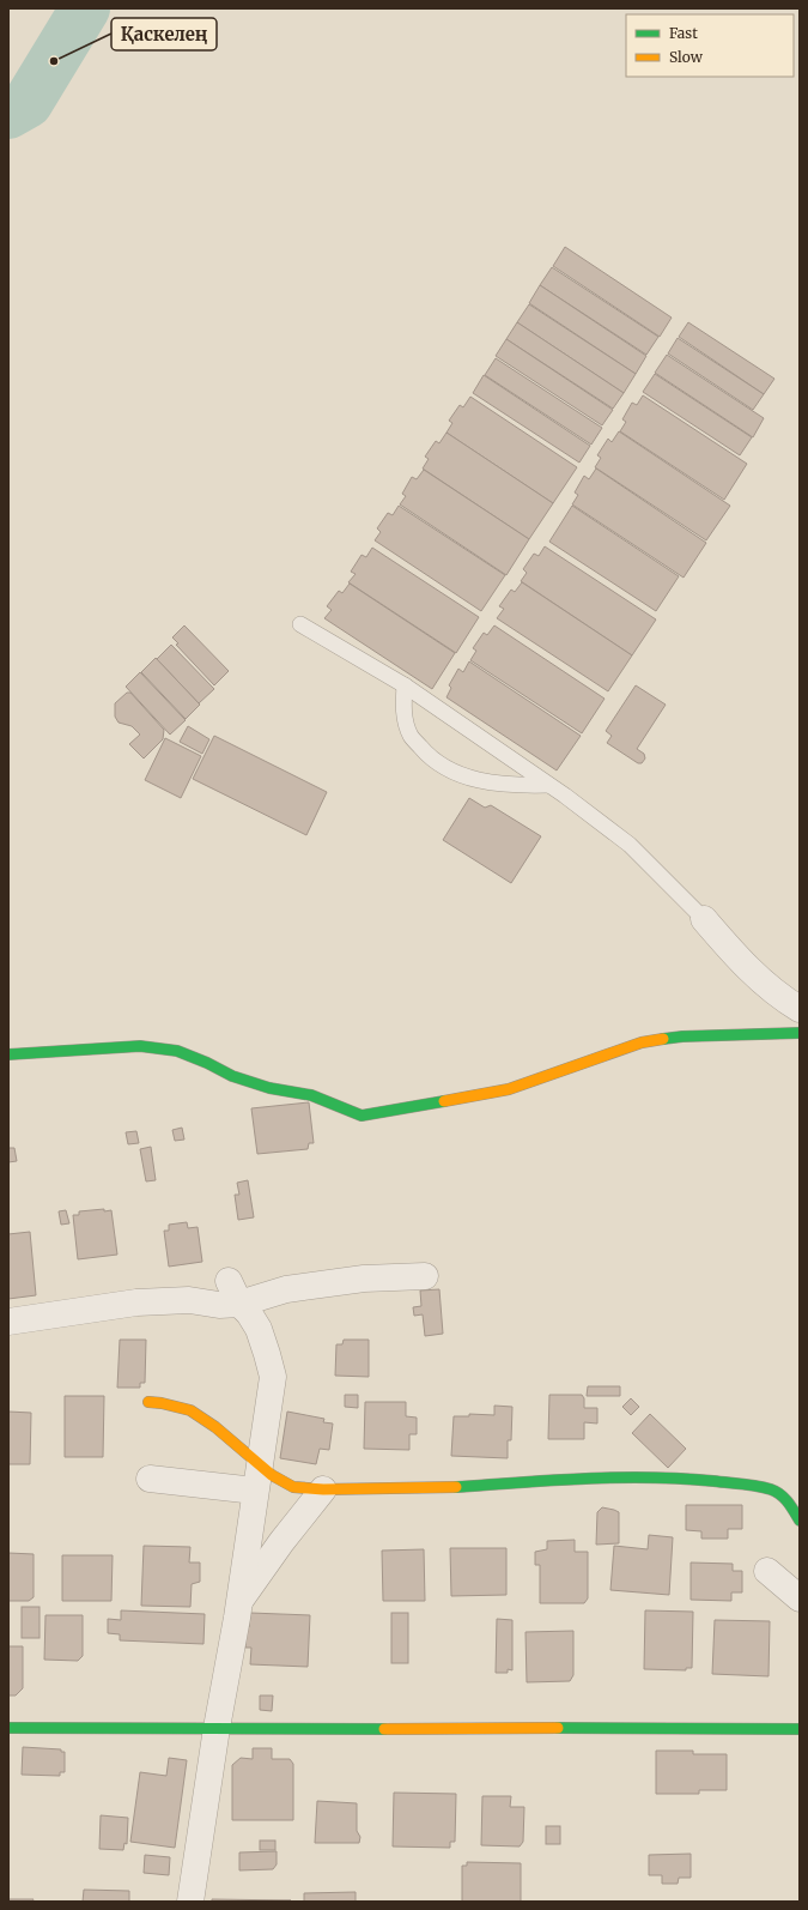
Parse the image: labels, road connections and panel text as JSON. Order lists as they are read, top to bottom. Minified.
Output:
{"places":["Қаскелең"],"legend":["Fast","Slow"]}
